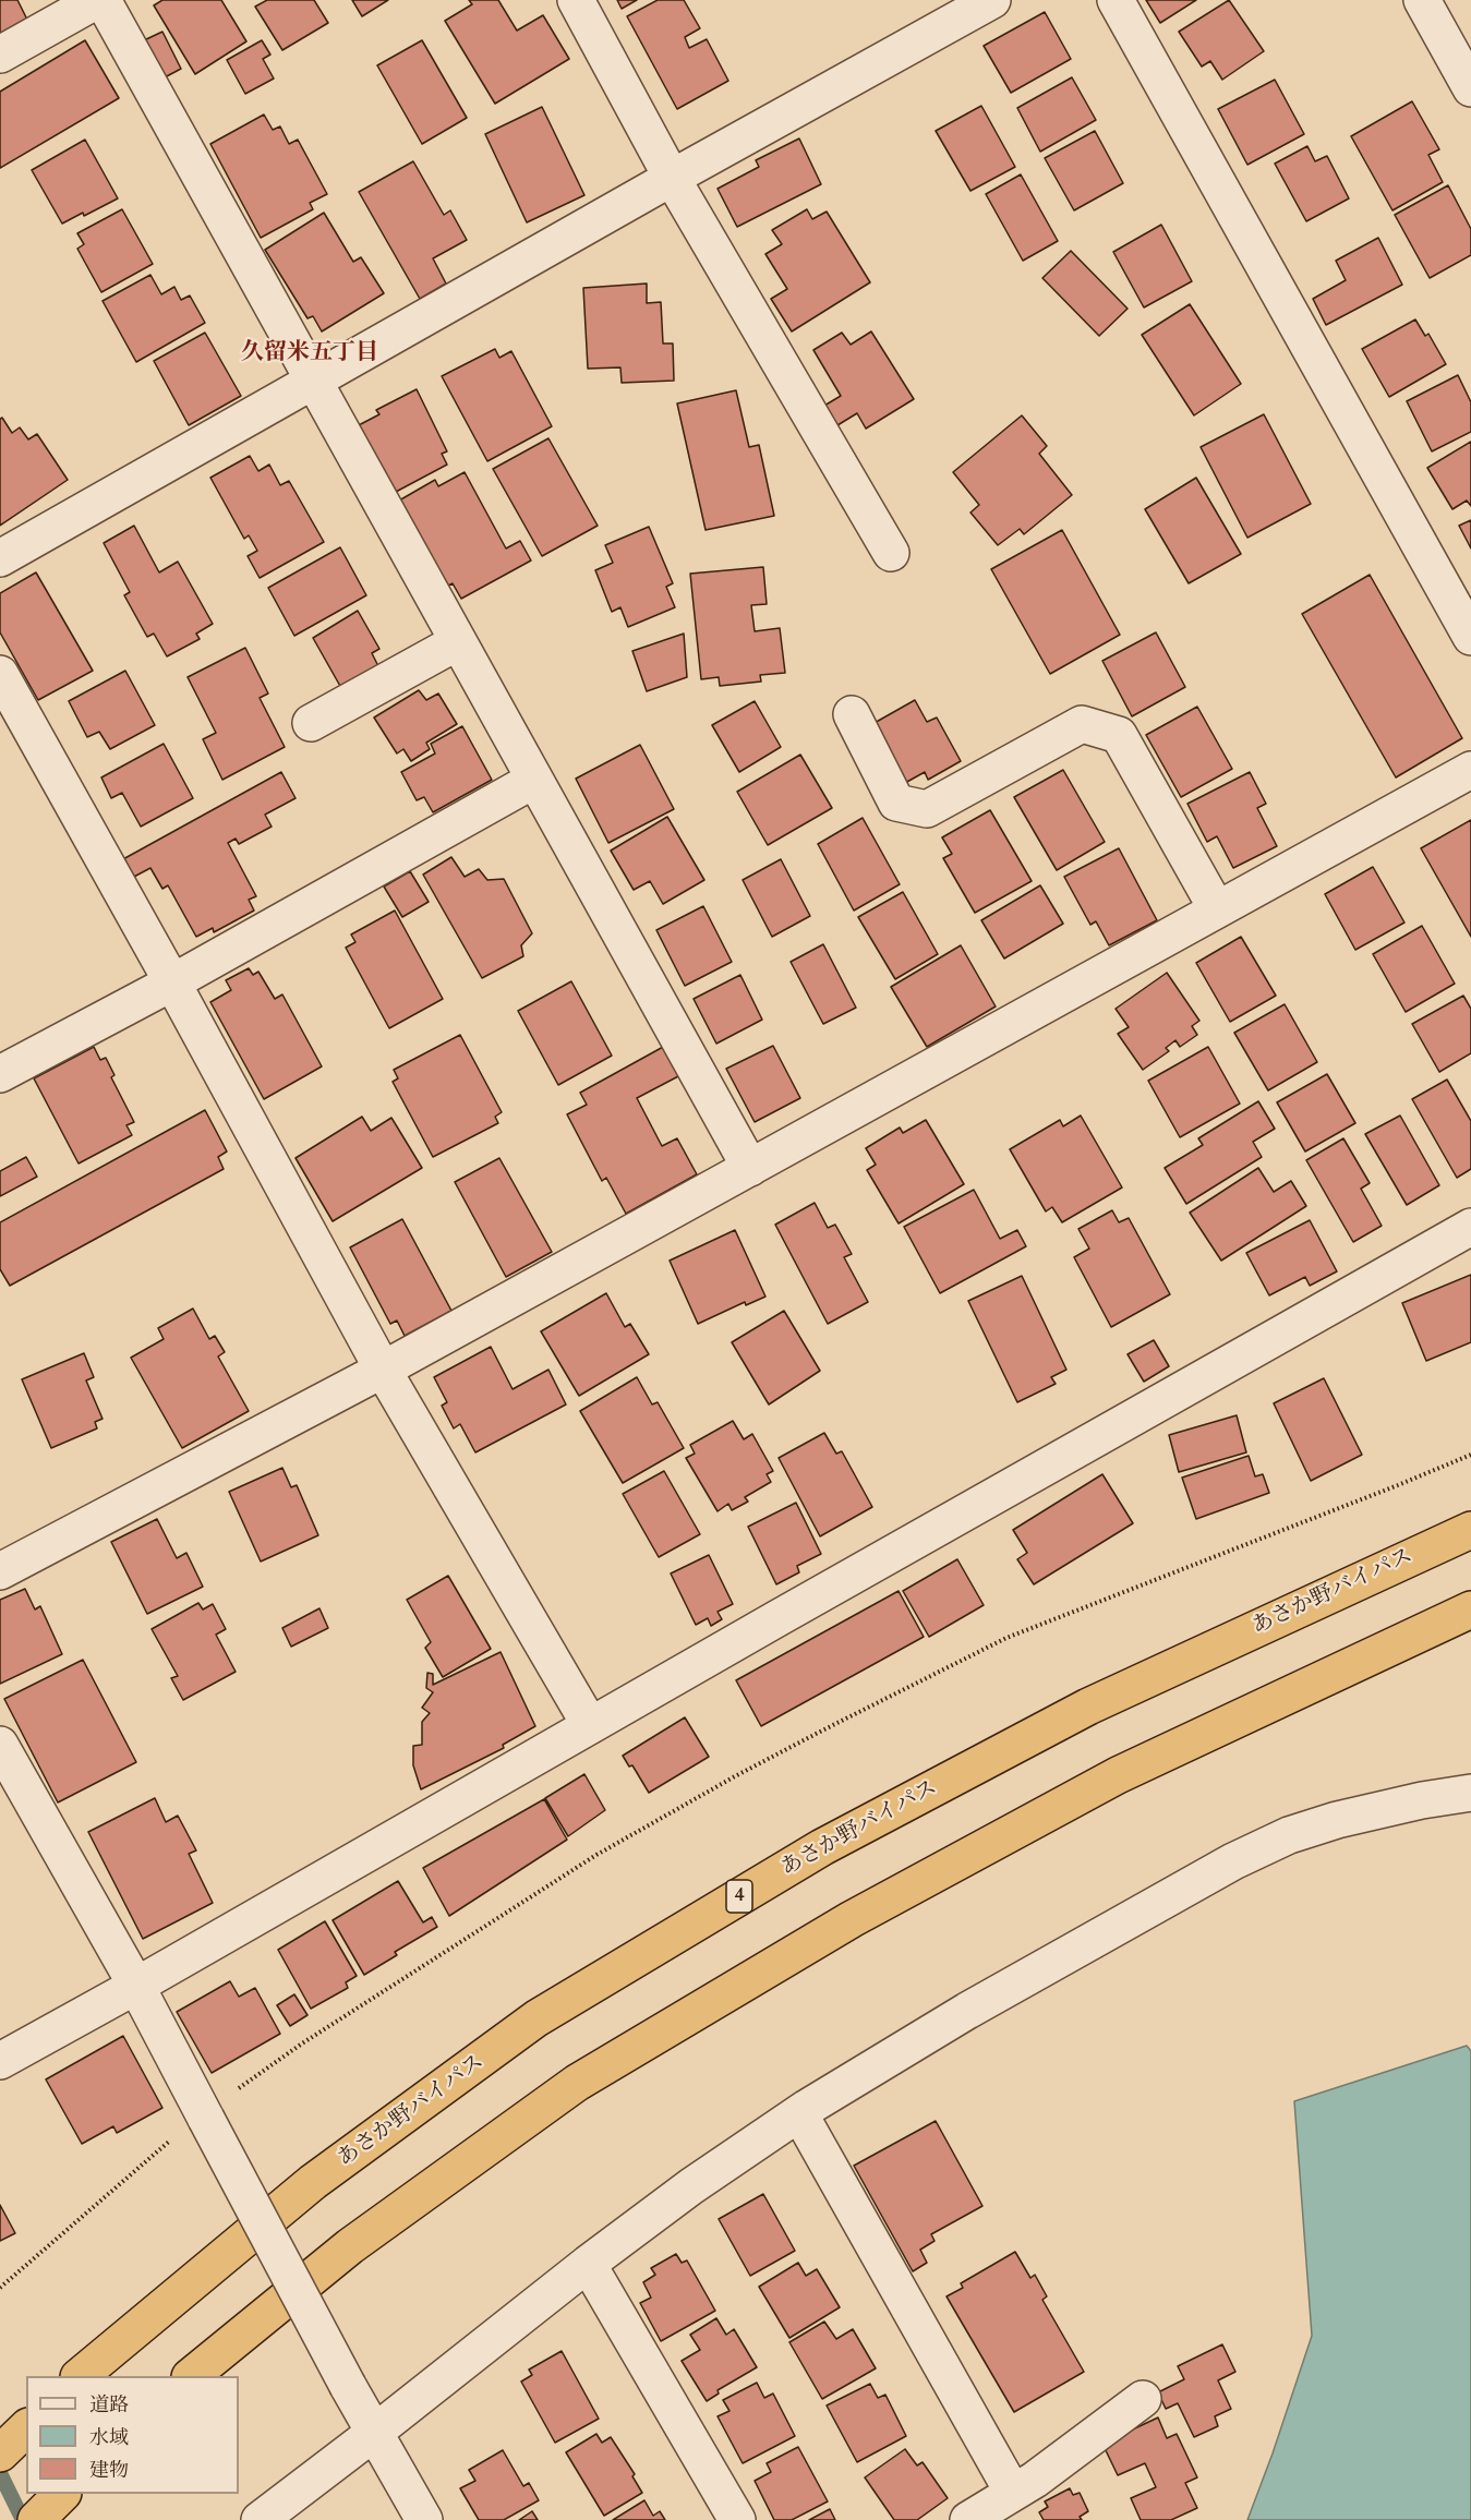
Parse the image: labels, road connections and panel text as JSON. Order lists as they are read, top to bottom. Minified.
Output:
{"streets":{"highway":["あさか野バイパス","4"]},"districts":["久留米五丁目"],"legend":["道路","水域","建物"]}
